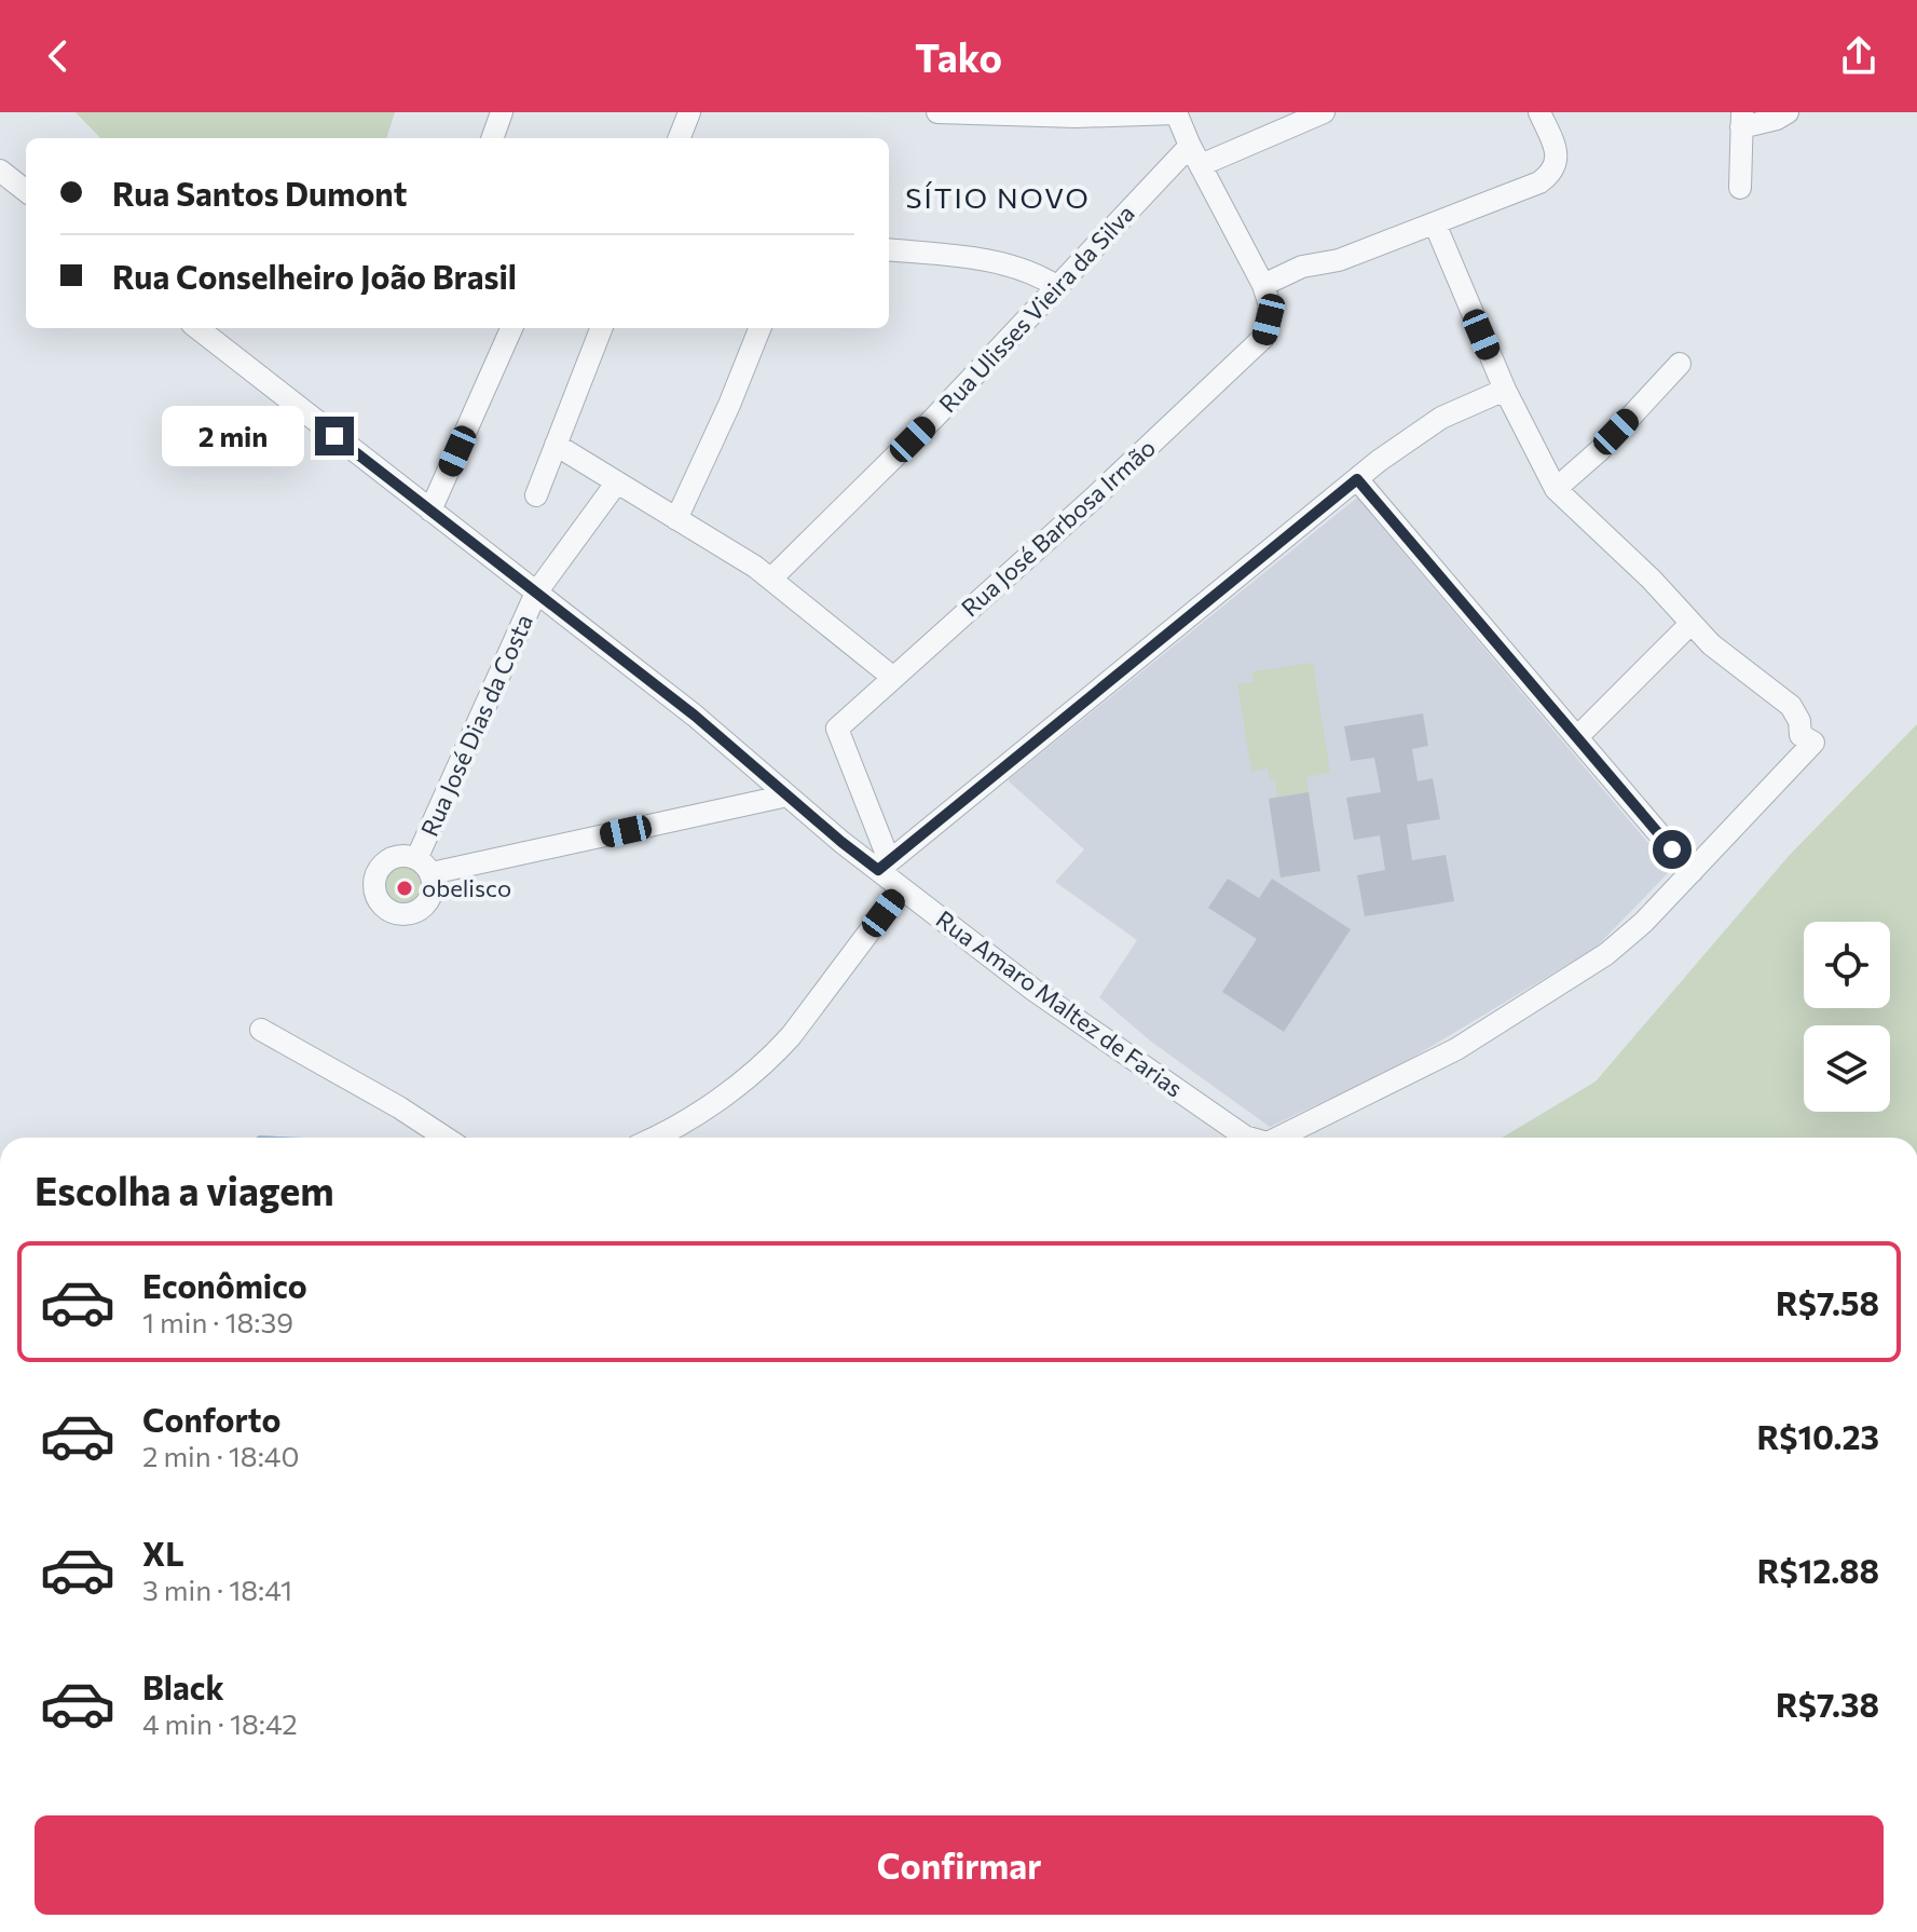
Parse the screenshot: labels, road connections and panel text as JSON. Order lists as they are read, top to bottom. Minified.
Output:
{"streets":{"street":["Rua Ulisses Vieira da Silva","Rua José Barbosa Irmão","Rua José Dias da Costa","Rua Amaro Maltez de Farias"]},"crossings":[["Rua José Barbosa Irmão","Rua Amaro Maltez de Farias"],["Rua José Dias da Costa","Rua Amaro Maltez de Farias"]],"districts":["SÍTIO NOVO"],"places":["obelisco"],"page":{"header":"Tako","banner":["Rua Santos Dumont","Rua Conselheiro João Brasil"],"bubble":"2 min","heading":"Escolha a viagem","list":[{"name":"Econômico","note":"1 min · 18:39","value":"R$7.58"},{"name":"Conforto","note":"2 min · 18:40","value":"R$10.23"},{"name":"XL","note":"3 min · 18:41","value":"R$12.88"},{"name":"Black","note":"4 min · 18:42","value":"R$7.38"}],"buttons":"Confirmar"}}
